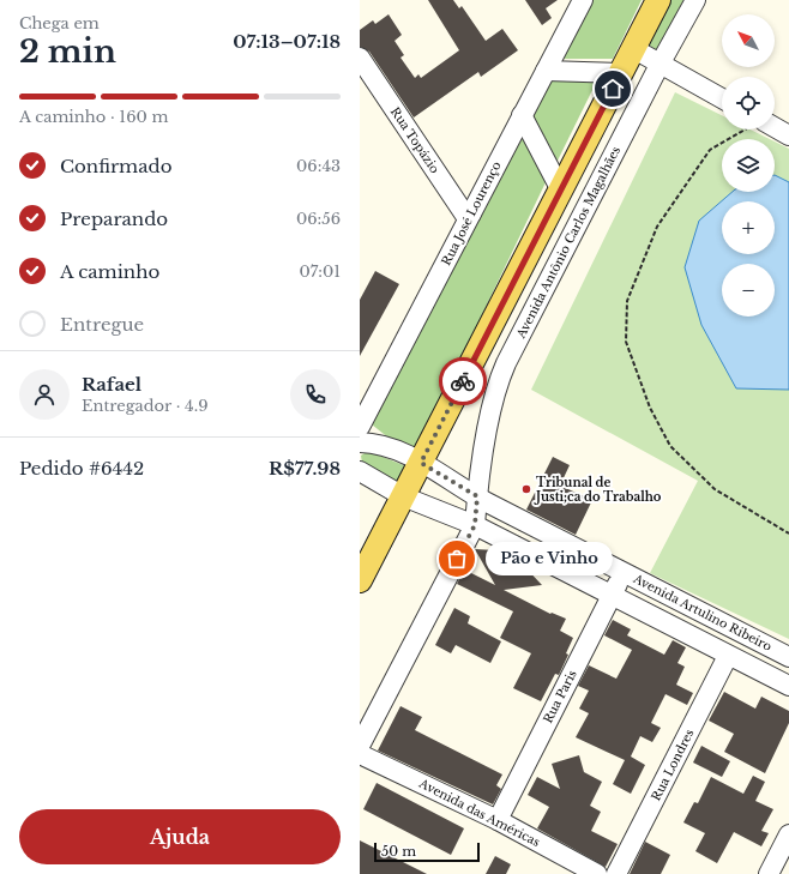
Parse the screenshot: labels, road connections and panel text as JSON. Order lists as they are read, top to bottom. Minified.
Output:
{"streets":{"street":["Rua Topázio","Rua José Lourenço","Avenida Antônio Carlos Magalhães","Avenida Artulino Ribeiro","Rua Paris","Rua Londres","Avenida das Américas"]},"crossings":[["Rua Topázio","Rua José Lourenço"],["Avenida Antônio Carlos Magalhães","Avenida Artulino Ribeiro"],["Avenida Artulino Ribeiro","Rua Paris"],["Rua Paris","Avenida das Américas"]],"places":["Tribunal de Justi;ca do Trabalho","Pão e Vinho"],"scale_bar":"50 m","north":"top left","page":{"heading":["2 min","Chega em","07:13–07:18"],"panel":["Rafael","Entregador · 4.9","Pedido #6442","R$77.98"],"map_buttons":["+","−"],"bar":"A caminho · 160 m","list":[["Confirmado","06:43"],["Preparando","06:56"],["A caminho","07:01"],"Entregue"],"bubble":"Pão e Vinho","buttons":"Ajuda","scale":"50 m"}}
